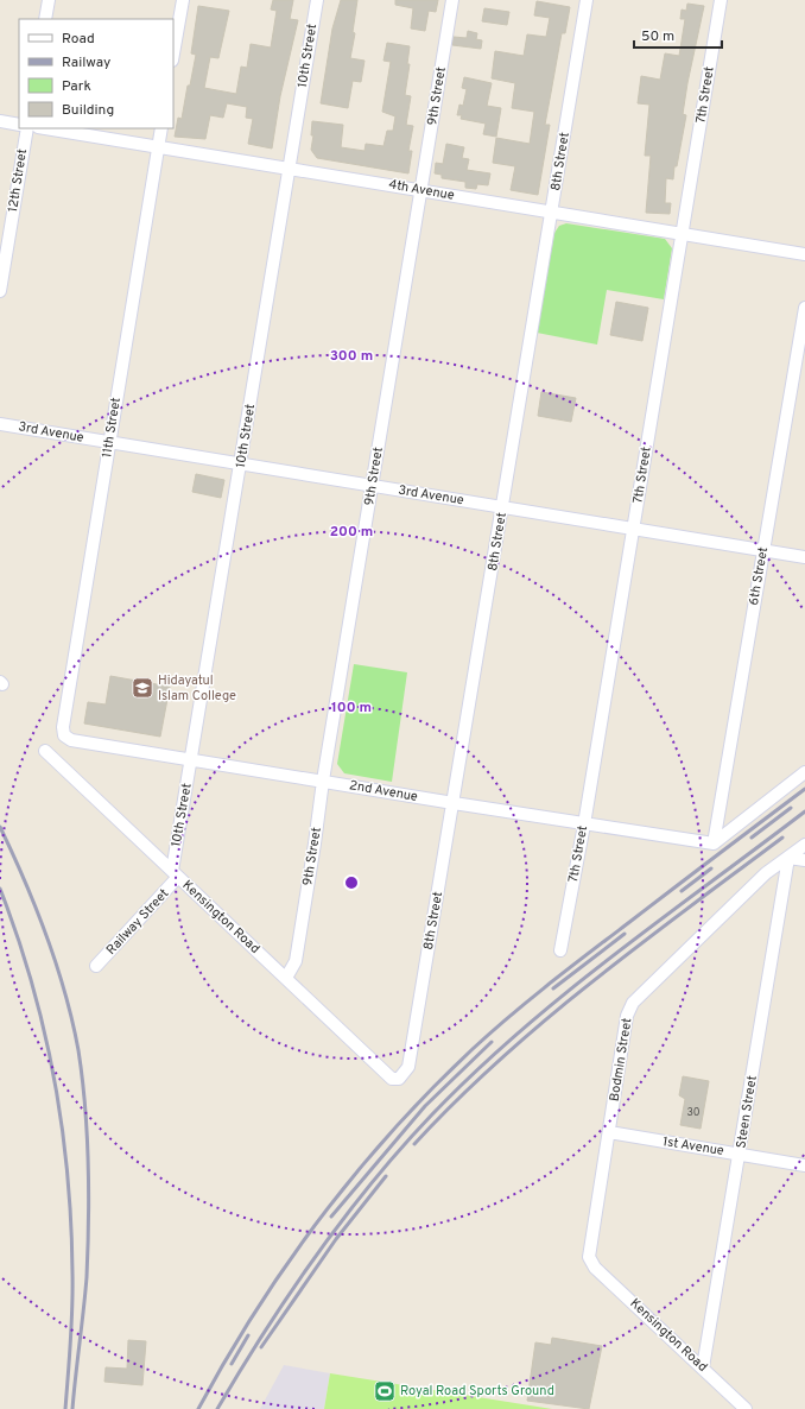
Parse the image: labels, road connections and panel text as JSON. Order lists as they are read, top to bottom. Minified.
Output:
{"streets":{"street":["10th Street","7th Street","9th Street","8th Street","12th Street","4th Avenue","11th Street","3rd Avenue","6th Street","2nd Avenue","Kensington Road","Railway Street","Bodmin Street","Steen Street","1st Avenue"]},"crossings":[["10th Street","4th Avenue"],["10th Street","3rd Avenue"],["10th Street","2nd Avenue"],["10th Street","Kensington Road"],["10th Street","Railway Street"],["7th Street","4th Avenue"],["7th Street","3rd Avenue"],["7th Street","2nd Avenue"],["9th Street","4th Avenue"],["9th Street","3rd Avenue"],["9th Street","2nd Avenue"],["9th Street","Kensington Road"],["8th Street","4th Avenue"],["8th Street","3rd Avenue"],["8th Street","2nd Avenue"],["8th Street","Kensington Road"],["4th Avenue","11th Street"],["11th Street","3rd Avenue"],["11th Street","2nd Avenue"],["3rd Avenue","6th Street"],["6th Street","2nd Avenue"],["Kensington Road","Railway Street"],["Kensington Road","Bodmin Street"],["Kensington Road","Steen Street"],["Bodmin Street","Steen Street"],["Bodmin Street","1st Avenue"],["Steen Street","1st Avenue"]],"places":{"school or university":["Hidayatul Islam College"],"sports":["Royal Road Sports Ground"]},"house_numbers":["30"],"legend":["Road","Railway","Park","Building"],"scale_bar":"50 m","rings":["300 m","200 m","100 m"]}
